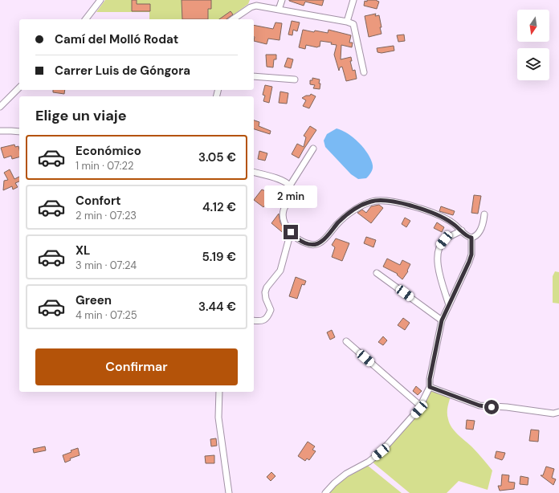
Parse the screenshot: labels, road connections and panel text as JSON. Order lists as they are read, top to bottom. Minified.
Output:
{"north":"bottom","page":{"banner":["Camí del Molló Rodat","Carrer Luis de Góngora"],"heading":"Elige un viaje","list":[{"name":"Económico","note":"1 min · 07:22","value":"3.05 €"},{"name":"Confort","note":"2 min · 07:23","value":"4.12 €"},{"name":"XL","note":"3 min · 07:24","value":"5.19 €"},{"name":"Green","note":"4 min · 07:25","value":"3.44 €"}],"bubble":"2 min","buttons":"Confirmar"}}
